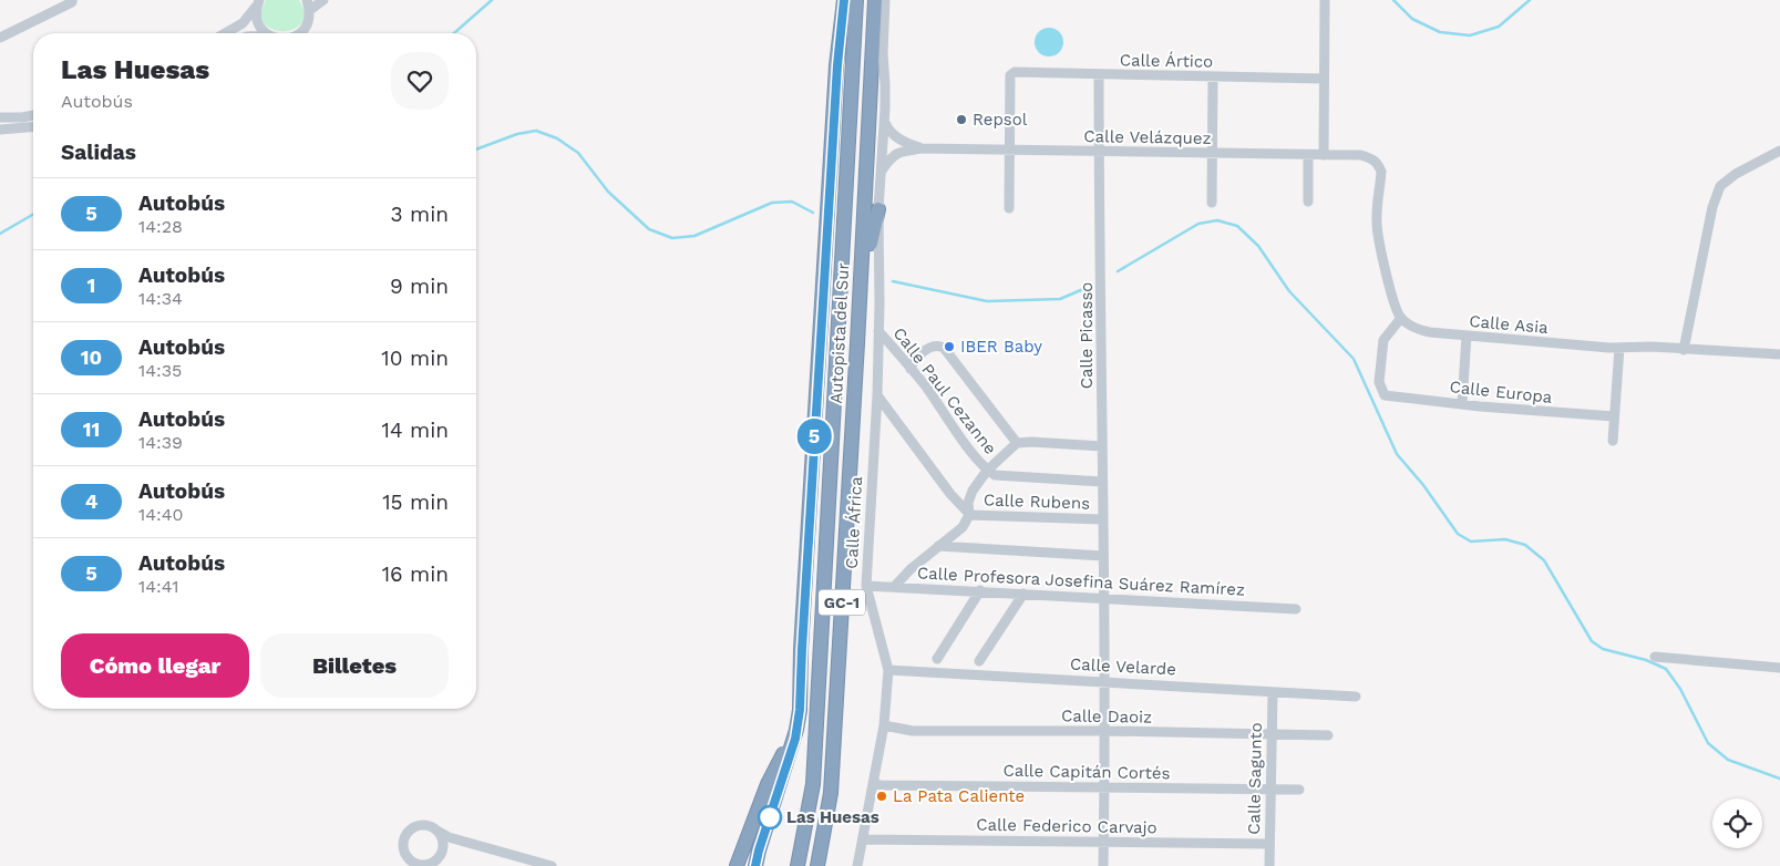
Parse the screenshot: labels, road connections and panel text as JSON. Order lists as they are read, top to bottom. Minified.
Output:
{"streets":{"highway":["Autopista del Sur","GC-1"],"street":["Calle Ártico","Calle Velázquez","Calle Asia","Calle Picasso","Calle Paul Cezanne","Calle Europa","Calle Rubens","Calle África","Calle Profesora Josefina Suárez Ramírez","Calle Velarde","Calle Daoiz","Calle Capitán Cortés","Calle Sagunto","Calle Federico Carvajo"]},"crossings":[["Calle Ártico","Calle Velázquez"],["Calle Ártico","Calle Picasso"],["Calle Velázquez","Calle Asia"],["Calle Velázquez","Calle Picasso"],["Calle Velázquez","Calle Europa"],["Calle Velázquez","Calle África"],["Calle Asia","Calle Europa"],["Calle Picasso","Calle Rubens"],["Calle Picasso","Calle Profesora Josefina Suárez Ramírez"],["Calle Picasso","Calle Velarde"],["Calle Picasso","Calle Daoiz"],["Calle Picasso","Calle Capitán Cortés"],["Calle Picasso","Calle Federico Carvajo"],["Calle Paul Cezanne","Calle África"],["Calle África","Calle Profesora Josefina Suárez Ramírez"],["Calle África","Calle Velarde"],["Calle África","Calle Daoiz"],["Calle África","Calle Capitán Cortés"],["Calle África","Calle Federico Carvajo"],["Calle Velarde","Calle Sagunto"],["Calle Daoiz","Calle Sagunto"],["Calle Capitán Cortés","Calle Sagunto"],["Calle Sagunto","Calle Federico Carvajo"]],"places":["Repsol","IBER Baby","La Pata Caliente","Las Huesas"],"lines":["bus line 5"],"page":{"on_map":"5","heading":[["Las Huesas","Autobús"],"Salidas"],"list":[{"mark":"5","name":"Autobús","note":"14:28","value":"3 min"},{"mark":"1","name":"Autobús","note":"14:34","value":"9 min"},{"mark":"10","name":"Autobús","note":"14:35","value":"10 min"},{"mark":"11","name":"Autobús","note":"14:39","value":"14 min"},{"mark":"4","name":"Autobús","note":"14:40","value":"15 min"},{"mark":"5","name":"Autobús","note":"14:41","value":"16 min"}],"buttons":["Cómo llegar","Billetes"]}}
